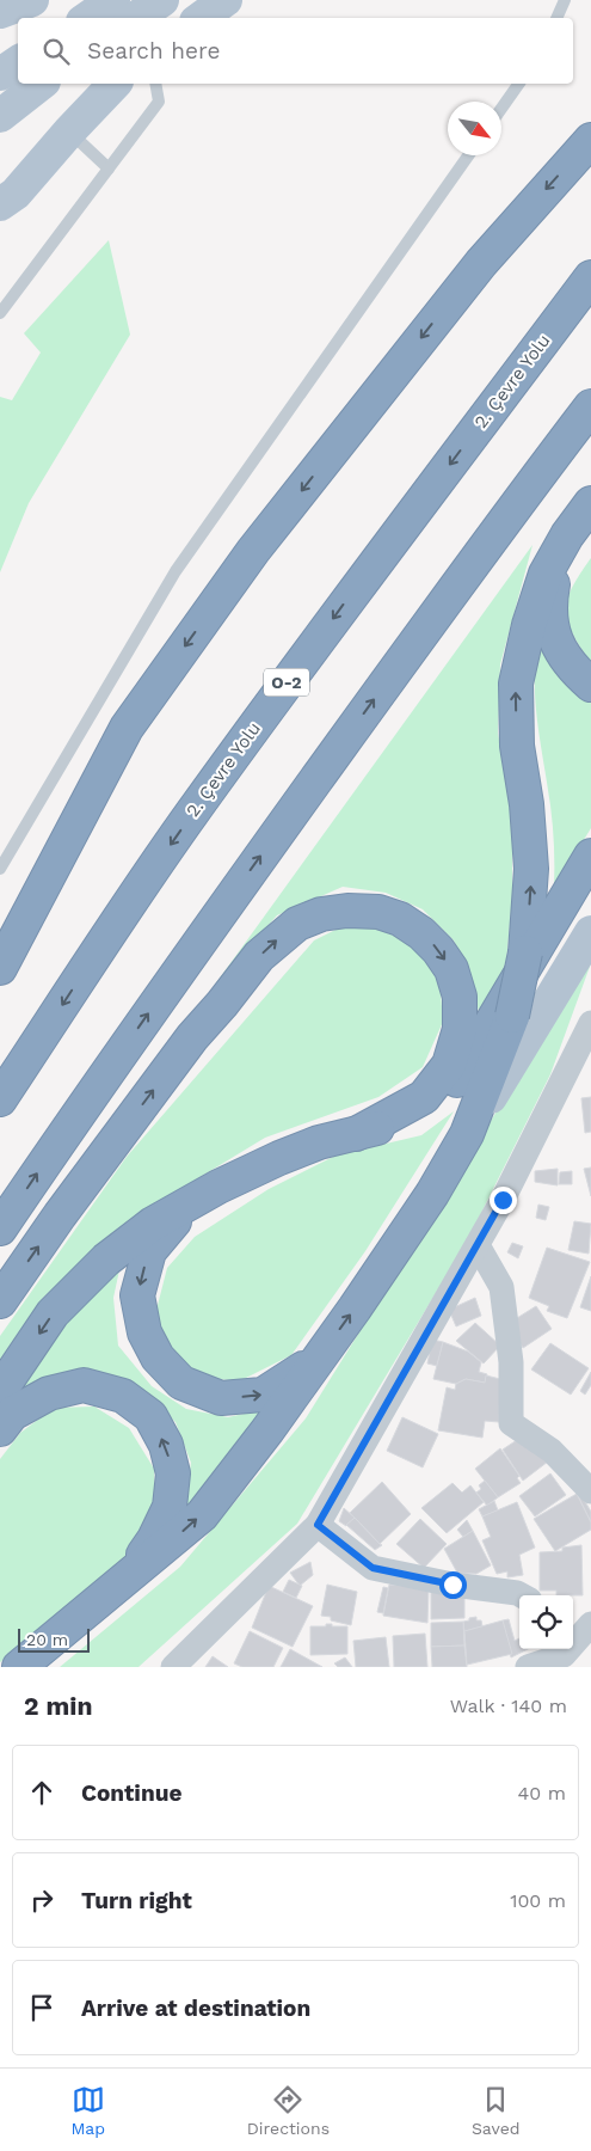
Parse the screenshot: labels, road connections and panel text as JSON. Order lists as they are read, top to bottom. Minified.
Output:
{"streets":{"highway":["2. Çevre Yolu","O-2"]},"scale_bar":"20 m","north":"bottom right","page":{"search":"Search here","scale":"20 m","heading":["2 min","Walk · 140 m"],"list":[["Continue","40 m"],["Turn right","100 m"],"Arrive at destination"],"nav":["Map","Directions","Saved"]}}
